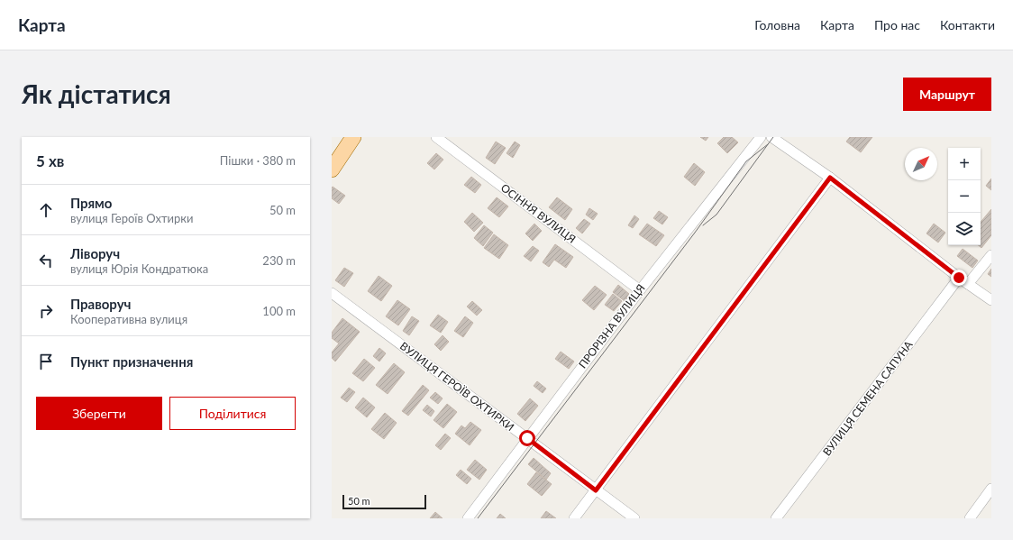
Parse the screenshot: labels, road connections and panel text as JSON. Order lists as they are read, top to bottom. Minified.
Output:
{"streets":{"street":["ОСІННЯ ВУЛИЦЯ","ПРОРІЗНА ВУЛИЦЯ","ВУЛИЦЯ ГЕРОЇВ ОХТИРКИ","ВУЛИЦЯ СЕМЕНА САПУНА"]},"crossings":[["ОСІННЯ ВУЛИЦЯ","ПРОРІЗНА ВУЛИЦЯ"],["ПРОРІЗНА ВУЛИЦЯ","ВУЛИЦЯ ГЕРОЇВ ОХТИРКИ"]],"scale_bar":"50 m","north":"top right","page":{"header":"Карта","nav":["Головна","Карта","Про нас","Контакти"],"buttons":["Маршрут",["Зберегти","Поділитися"]],"title":"Як дістатися","heading":["5 хв","Пішки · 380 m"],"map_buttons":["+","−"],"list":[["Прямо","вулиця Героїв Охтирки","50 m"],["Ліворуч","вулиця Юрія Кондратюка","230 m"],["Праворуч","Кооперативна вулиця","100 m"],"Пункт призначення"],"scale":"50 m"}}
